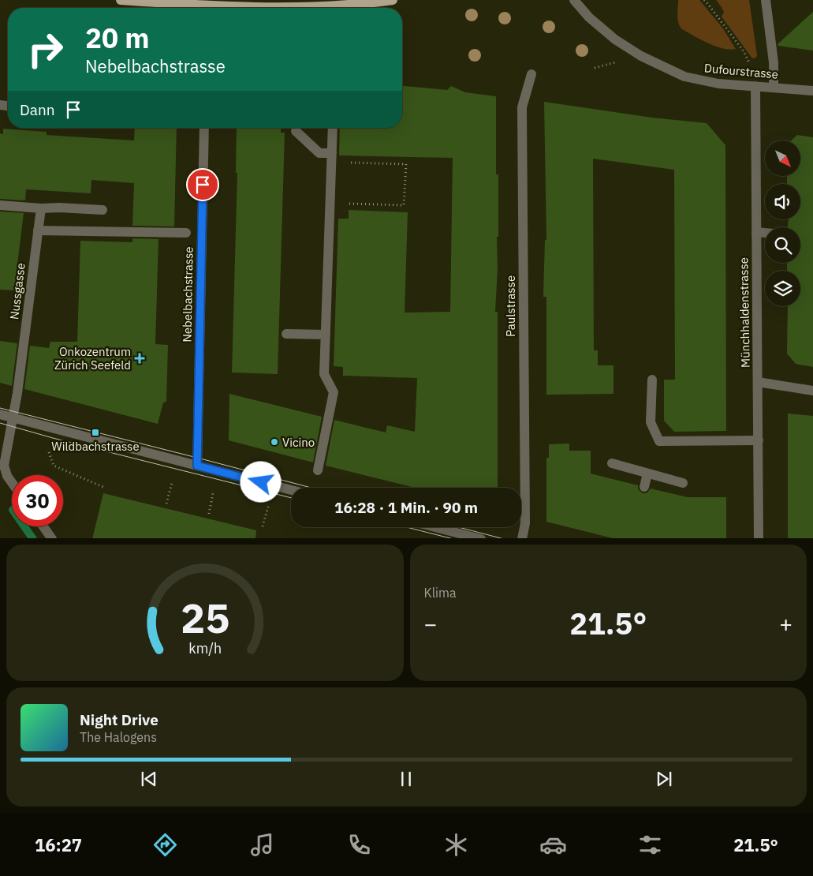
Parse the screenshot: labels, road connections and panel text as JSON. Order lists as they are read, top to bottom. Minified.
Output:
{"streets":{"street":["Dufourstrasse","Nussgasse","Nebelbachstrasse","Paulstrasse","Münchhaldenstrasse"]},"crossings":[["Dufourstrasse","Münchhaldenstrasse"]],"places":{"health":["Onkozentrum Zürich Seefeld"],"transit":["Wildbachstrasse"],"other":["Vicino"]},"north":"bottom right","page":{"turn":["20 m","Nebelbachstrasse"],"then":"Dann","limit":"30","trip":"16:28 · 1 Min. · 90 m","tile":"Klima","heat":["−","21.5°","+"],"song":["Night Drive","The Halogens"],"tabs":["16:27","21.5°"],"gauge":["25","km/h"]}}
